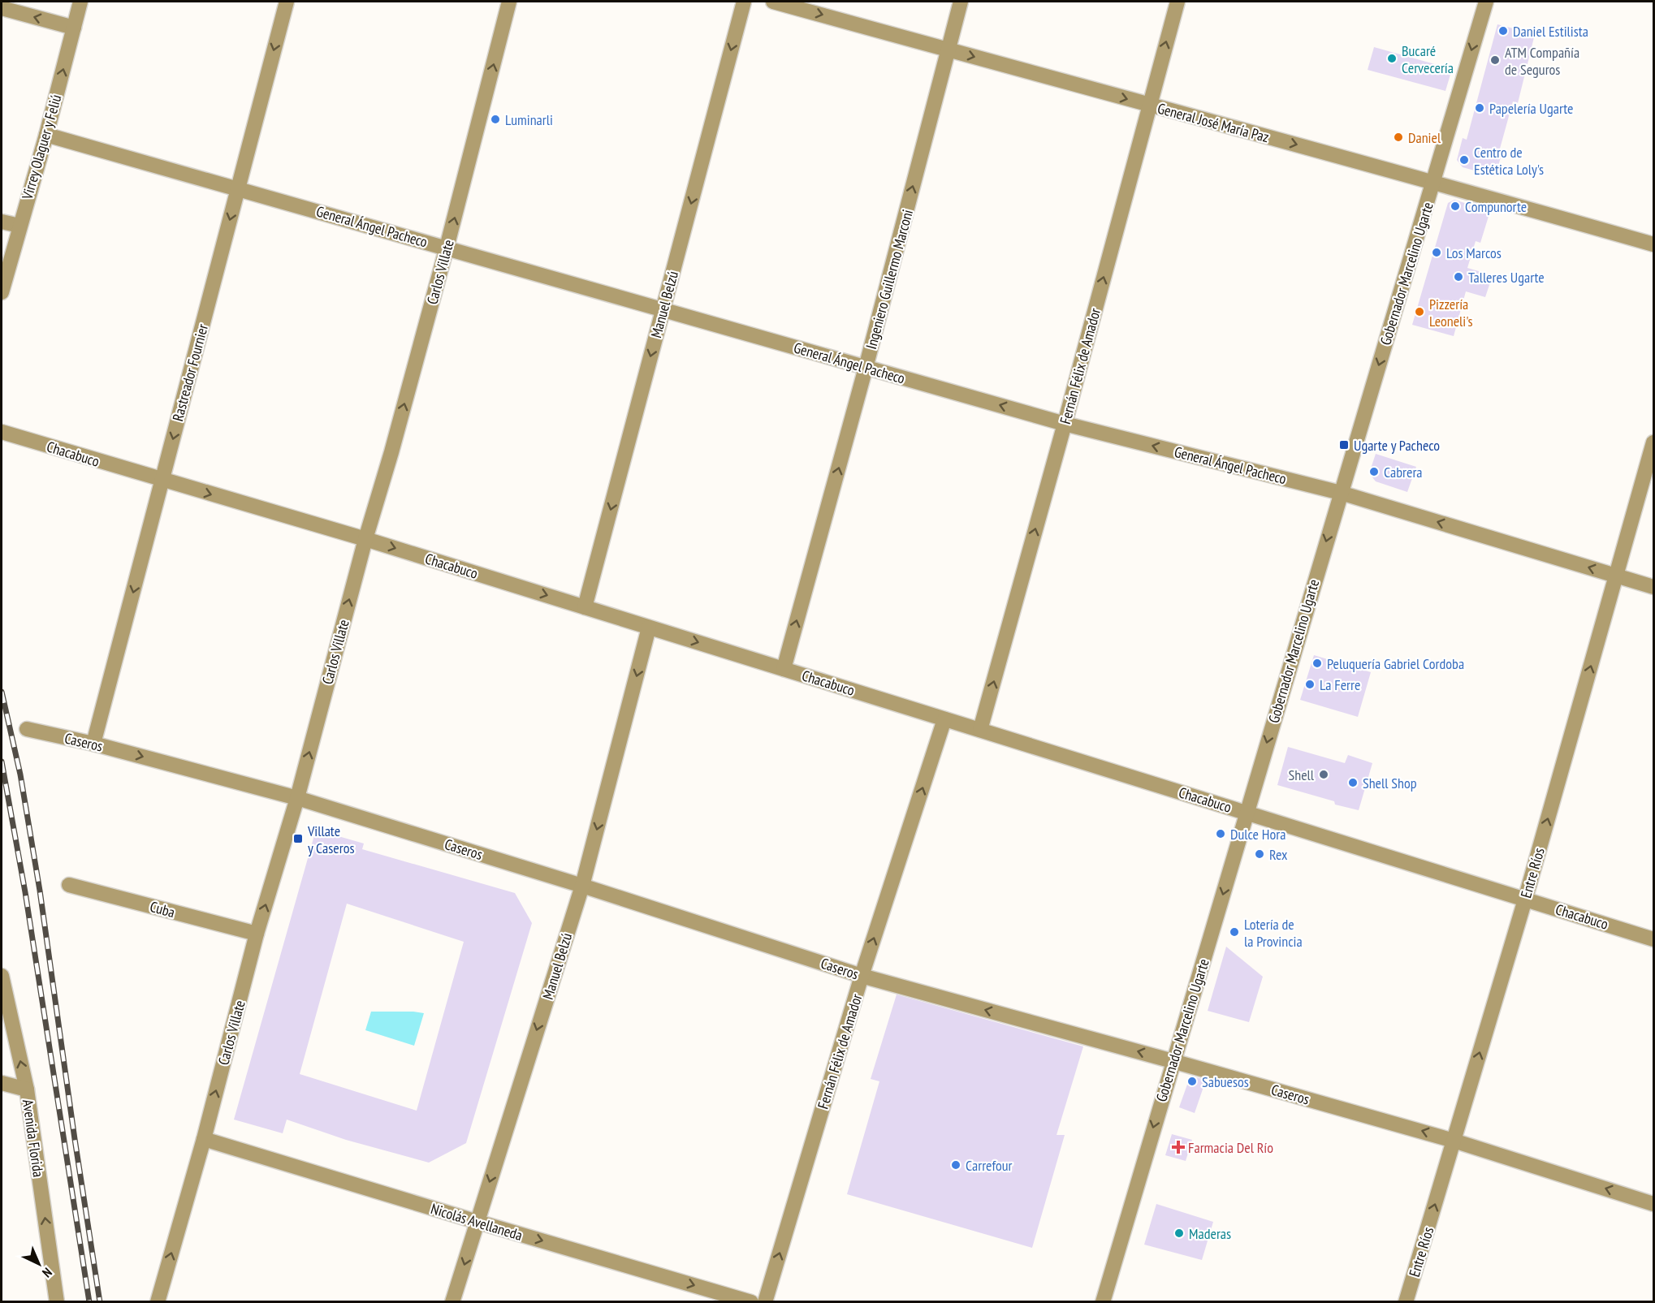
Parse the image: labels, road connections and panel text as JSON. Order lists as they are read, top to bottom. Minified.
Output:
{"streets":{"street":["General José María Paz","Virrey Olaguer y Feliú","General Ángel Pacheco","Carlos Villate","Gobernador Marcelino Ugarte","Ingeniero Guillermo Marconi","Manuel Belzú","Fernán Félix de Amador","Rastreador Fournier","Chacabuco","Caseros","Entre Ríos","Cuba","Avenida Florida","Nicolás Avellaneda"]},"crossings":[["General José María Paz","Gobernador Marcelino Ugarte"],["General José María Paz","Ingeniero Guillermo Marconi"],["General José María Paz","Fernán Félix de Amador"],["Virrey Olaguer y Feliú","General Ángel Pacheco"],["General Ángel Pacheco","Carlos Villate"],["General Ángel Pacheco","Gobernador Marcelino Ugarte"],["General Ángel Pacheco","Ingeniero Guillermo Marconi"],["General Ángel Pacheco","Manuel Belzú"],["General Ángel Pacheco","Fernán Félix de Amador"],["General Ángel Pacheco","Rastreador Fournier"],["General Ángel Pacheco","Entre Ríos"],["Carlos Villate","Chacabuco"],["Carlos Villate","Caseros"],["Carlos Villate","Cuba"],["Carlos Villate","Nicolás Avellaneda"],["Gobernador Marcelino Ugarte","Chacabuco"],["Gobernador Marcelino Ugarte","Caseros"],["Ingeniero Guillermo Marconi","Chacabuco"],["Manuel Belzú","Chacabuco"],["Manuel Belzú","Caseros"],["Manuel Belzú","Nicolás Avellaneda"],["Fernán Félix de Amador","Chacabuco"],["Fernán Félix de Amador","Caseros"],["Rastreador Fournier","Chacabuco"],["Rastreador Fournier","Caseros"],["Chacabuco","Entre Ríos"],["Caseros","Entre Ríos"]],"one_way":["General José María Paz","Virrey Olaguer y Feliú","General Ángel Pacheco","Carlos Villate","Gobernador Marcelino Ugarte","Ingeniero Guillermo Marconi","Manuel Belzú","Fernán Félix de Amador","Rastreador Fournier","Entre Ríos","Avenida Florida","Nicolás Avellaneda"],"places":{"other":["Daniel Estilista","Bucaré Cervecería","ATM Compañía de Seguros","Papelería Ugarte","Luminarli","Daniel","Centro de Estética Loly's","Compunorte","Los Marcos","Talleres Ugarte","Pizzería Leoneli's","Cabrera","Peluquería Gabriel Cordoba","La Ferre","Shell","Shell Shop","Dulce Hora","Rex","Lotería de la Provincia","Sabuesos","Carrefour","Maderas"],"transit":["Ugarte y Pacheco","Villate y Caseros"],"health":["Farmacia Del Río"]},"north":"bottom right"}
